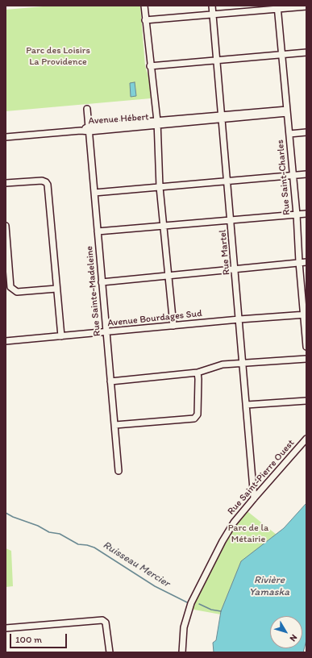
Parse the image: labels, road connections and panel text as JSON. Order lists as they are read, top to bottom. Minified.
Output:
{"streets":{"street":["Avenue Hébert","Rue Saint-Charles","Rue Martel","Rue Sainte-Madeleine","Avenue Bourdages Sud","Rue Saint-Pierre Ouest"]},"crossings":[["Avenue Hébert","Rue Saint-Charles"],["Avenue Hébert","Rue Martel"],["Avenue Hébert","Rue Sainte-Madeleine"],["Rue Saint-Charles","Avenue Bourdages Sud"],["Rue Martel","Avenue Bourdages Sud"],["Rue Martel","Rue Saint-Pierre Ouest"],["Rue Sainte-Madeleine","Avenue Bourdages Sud"]],"water":["Ruisseau Mercier","Rivière Yamaska"],"parks":["Parc des Loisirs La Providence","Parc de la Métairie"],"scale_bar":"100 m","north":"bottom right"}
